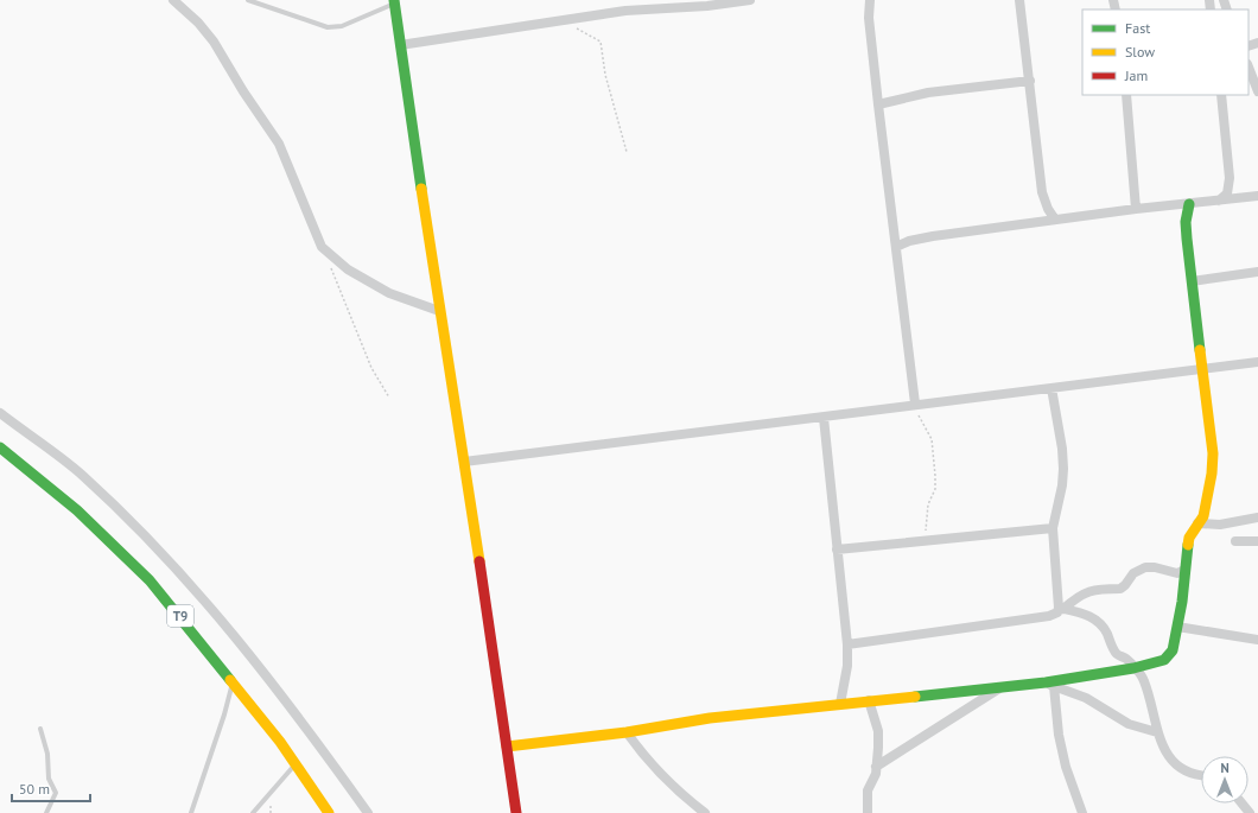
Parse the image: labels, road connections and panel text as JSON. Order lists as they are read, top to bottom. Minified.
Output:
{"streets":{"main road":["T9"]},"legend":["Fast","Slow","Jam"],"scale_bar":"50 m","north":"top"}
